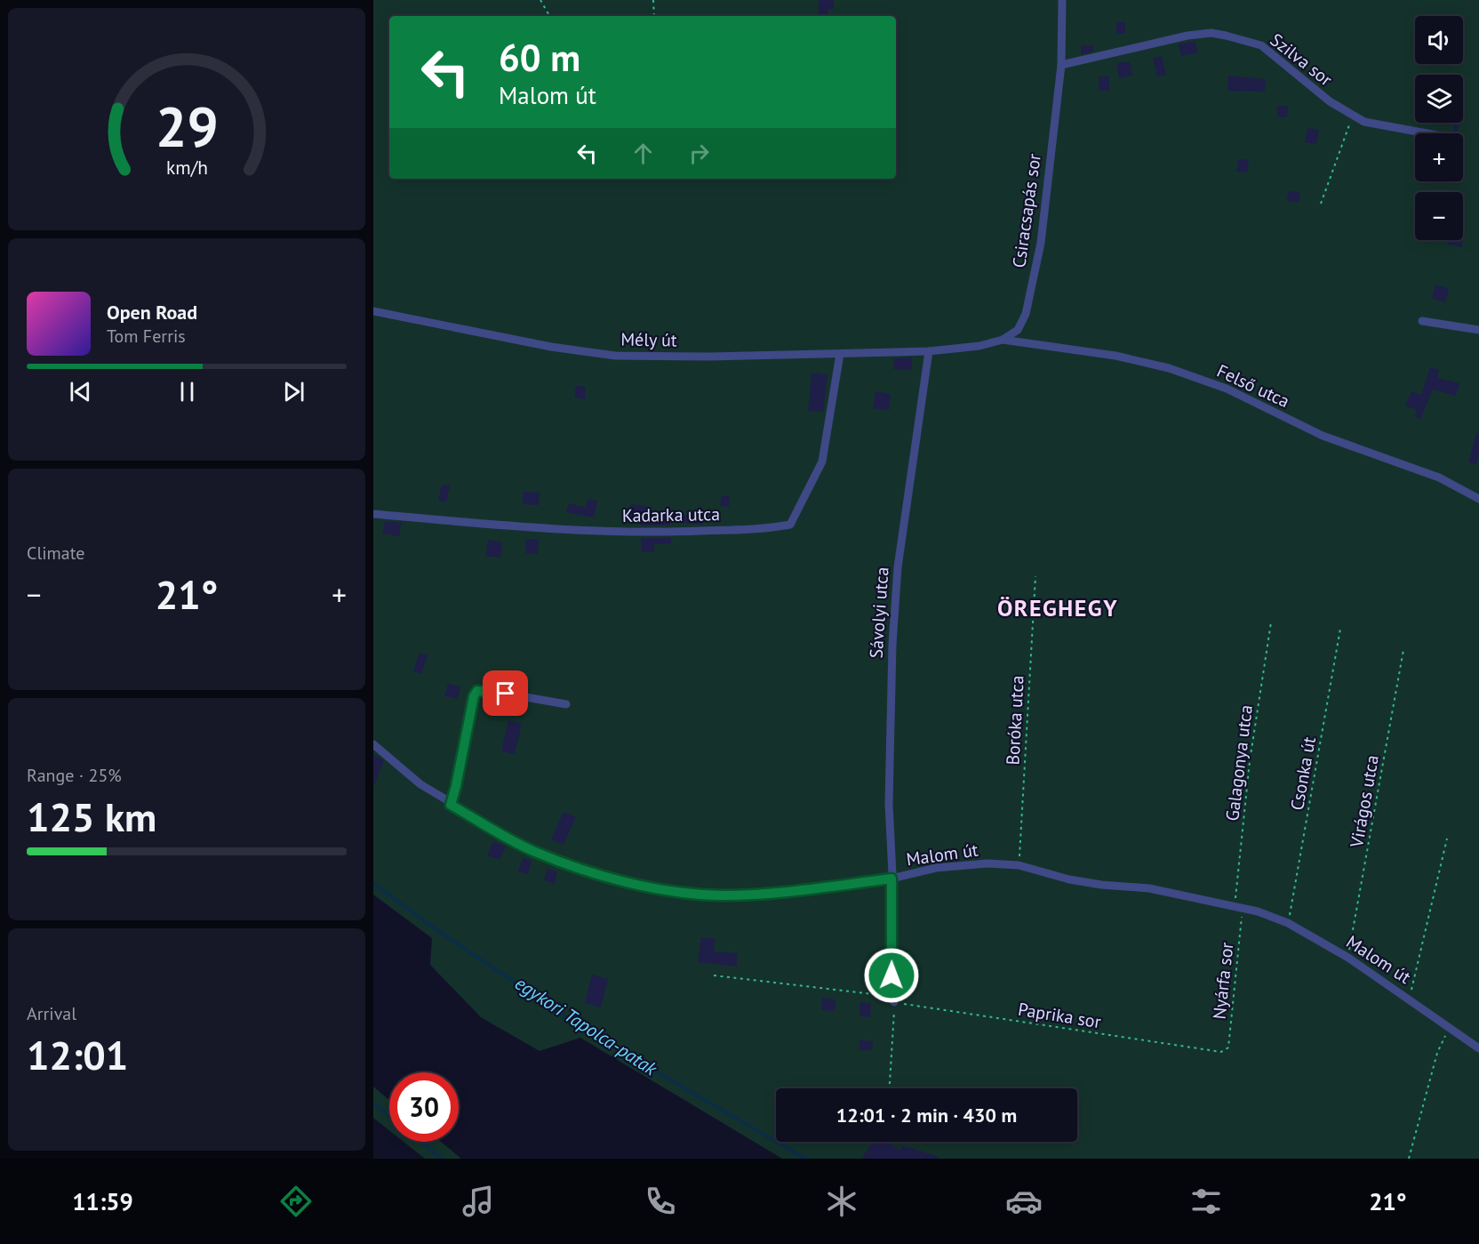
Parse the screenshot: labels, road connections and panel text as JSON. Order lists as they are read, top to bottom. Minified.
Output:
{"streets":{"street":["Szilva sor","Csiracsapás sor","Mély út","Felső utca","Kadarka utca","Sávolyi utca","Malom út"],"path":["Boróka utca","Galagonya utca","Csonka út","Virágos utca","Nyárfa sor","Paprika sor"]},"crossings":[["Szilva sor","Csiracsapás sor"],["Csiracsapás sor","Mély út"],["Csiracsapás sor","Felső utca"],["Csiracsapás sor","Sávolyi utca"],["Mély út","Kadarka utca"],["Mély út","Sávolyi utca"],["Sávolyi utca","Malom út"],["Sávolyi utca","Paprika sor"],["Boróka utca","Malom út"],["Galagonya utca","Malom út"],["Galagonya utca","Nyárfa sor"],["Csonka út","Malom út"],["Virágos utca","Malom út"],["Malom út","Nyárfa sor"],["Nyárfa sor","Paprika sor"]],"districts":["ÖREGHEGY"],"water":["egykori Tapolca-patak"],"page":{"map_buttons":["+","−"],"turn":["60 m","Malom út"],"song":["Open Road","Tom Ferris"],"tile":["Climate",["Range · 25%","125 km"],["Arrival","12:01"]],"heat":["−","21°","+"],"limit":"30","trip":"12:01 · 2 min · 430 m","tabs":["11:59","21°"],"gauge":["29","km/h"]}}
